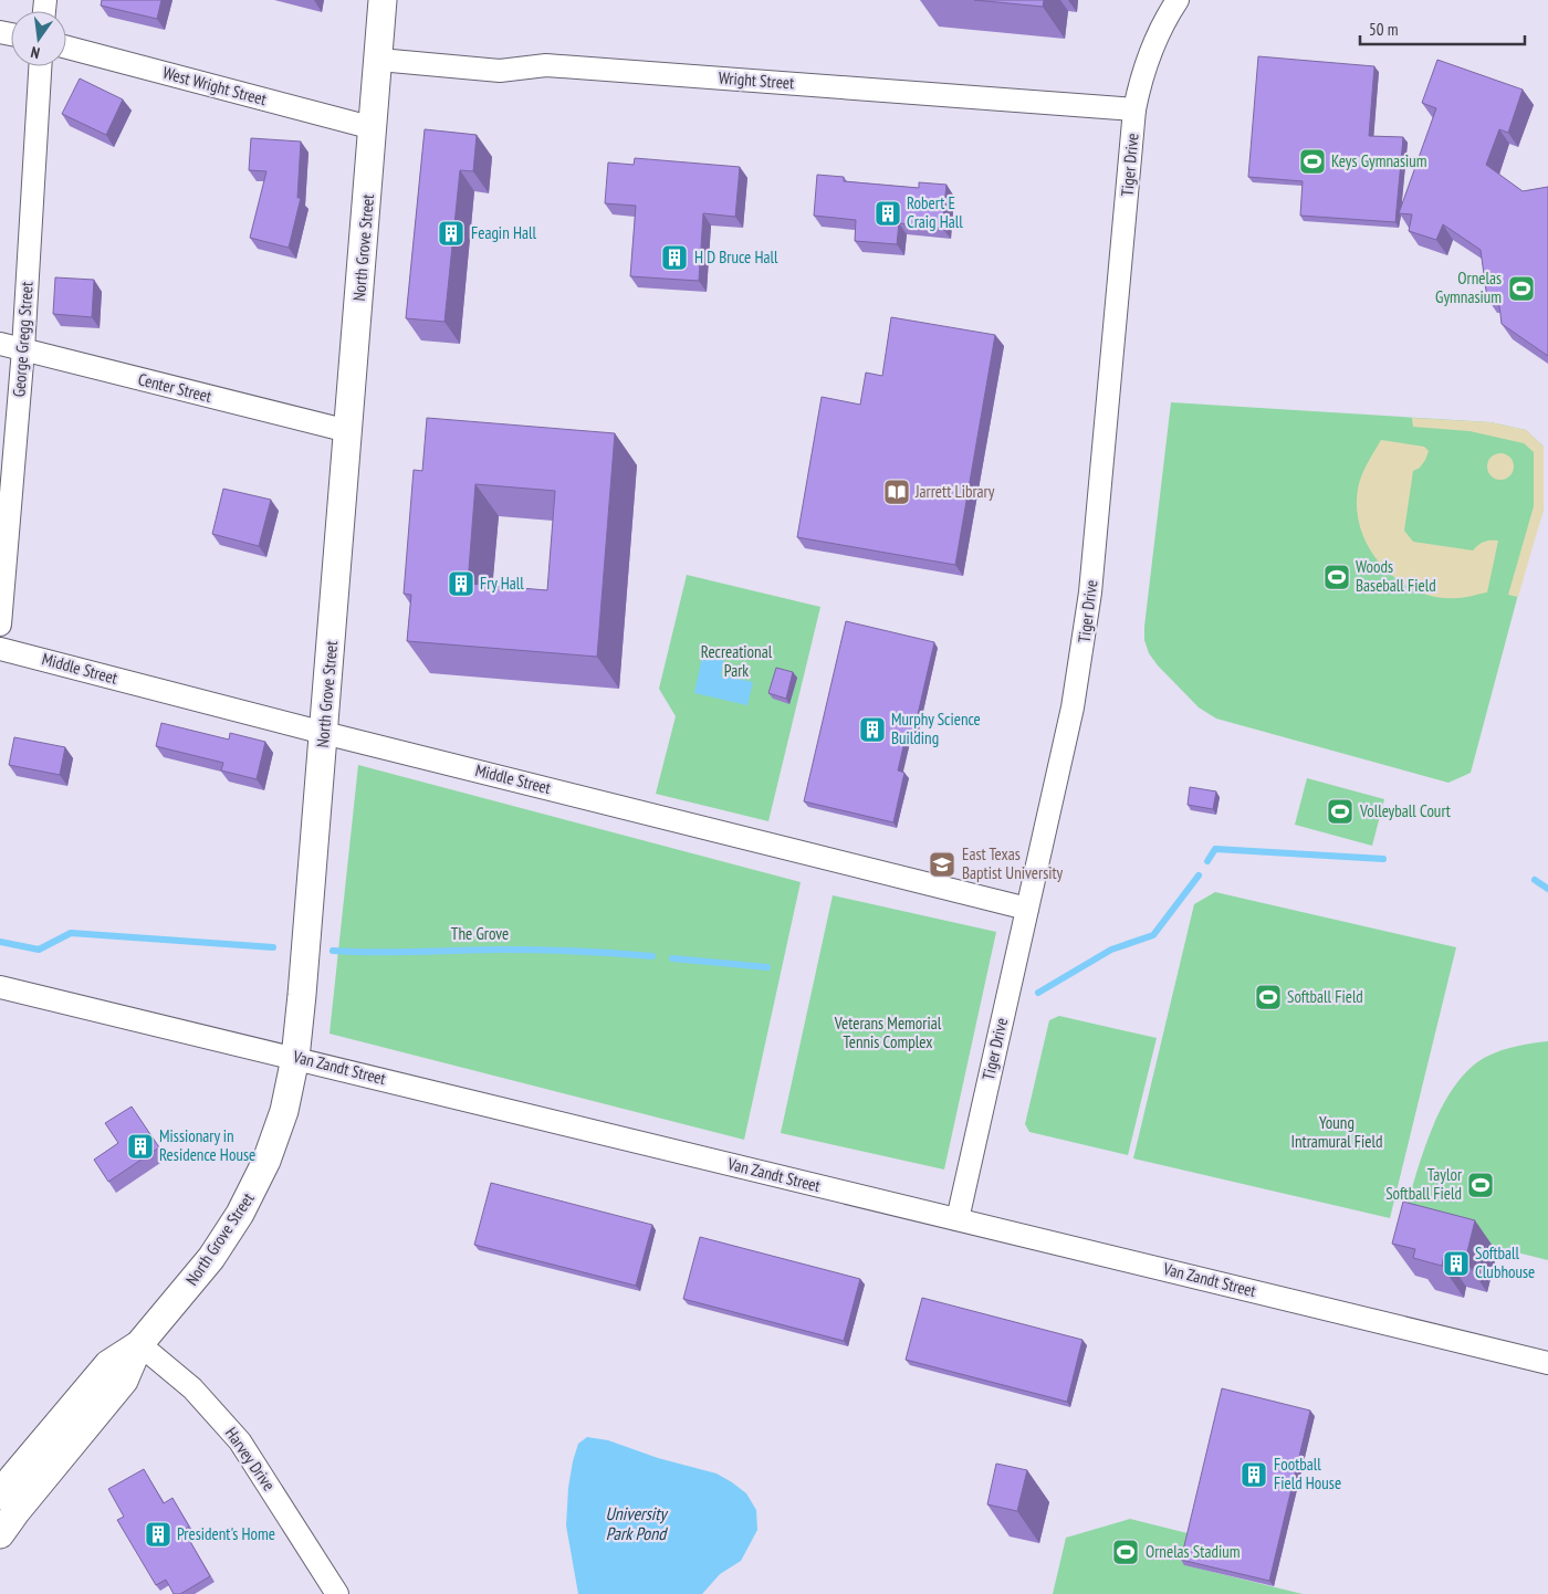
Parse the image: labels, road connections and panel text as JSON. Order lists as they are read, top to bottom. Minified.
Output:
{"streets":{"main road":["North Grove Street"],"street":["Wright Street","West Wright Street","Tiger Drive","George Gregg Street","Center Street","Middle Street","Van Zandt Street","Harvey Drive"]},"crossings":[["Wright Street","Tiger Drive"],["Wright Street","North Grove Street"],["West Wright Street","North Grove Street"],["Tiger Drive","Middle Street"],["Tiger Drive","Van Zandt Street"],["North Grove Street","Center Street"],["North Grove Street","Middle Street"],["North Grove Street","Van Zandt Street"],["North Grove Street","Harvey Drive"],["George Gregg Street","Center Street"]],"water":["University Park Pond"],"parks":["Recreational Park","The Grove","Veterans Memorial Tennis Complex","Young Intramural Field"],"places":{"sports":["Keys Gymnasium","Ornelas Gymnasium","Woods Baseball Field","Volleyball Court","Softball Field","Taylor Softball Field","Ornelas Stadium"],"building":["Robert E Craig Hall","Feagin Hall","H D Bruce Hall","Fry Hall","Murphy Science Building","Missionary in Residence House","Softball Clubhouse","Football Field House","President's Home"],"library":["Jarrett Library"],"school or university":["East Texas Baptist University"]},"scale_bar":"50 m","north":"bottom"}
